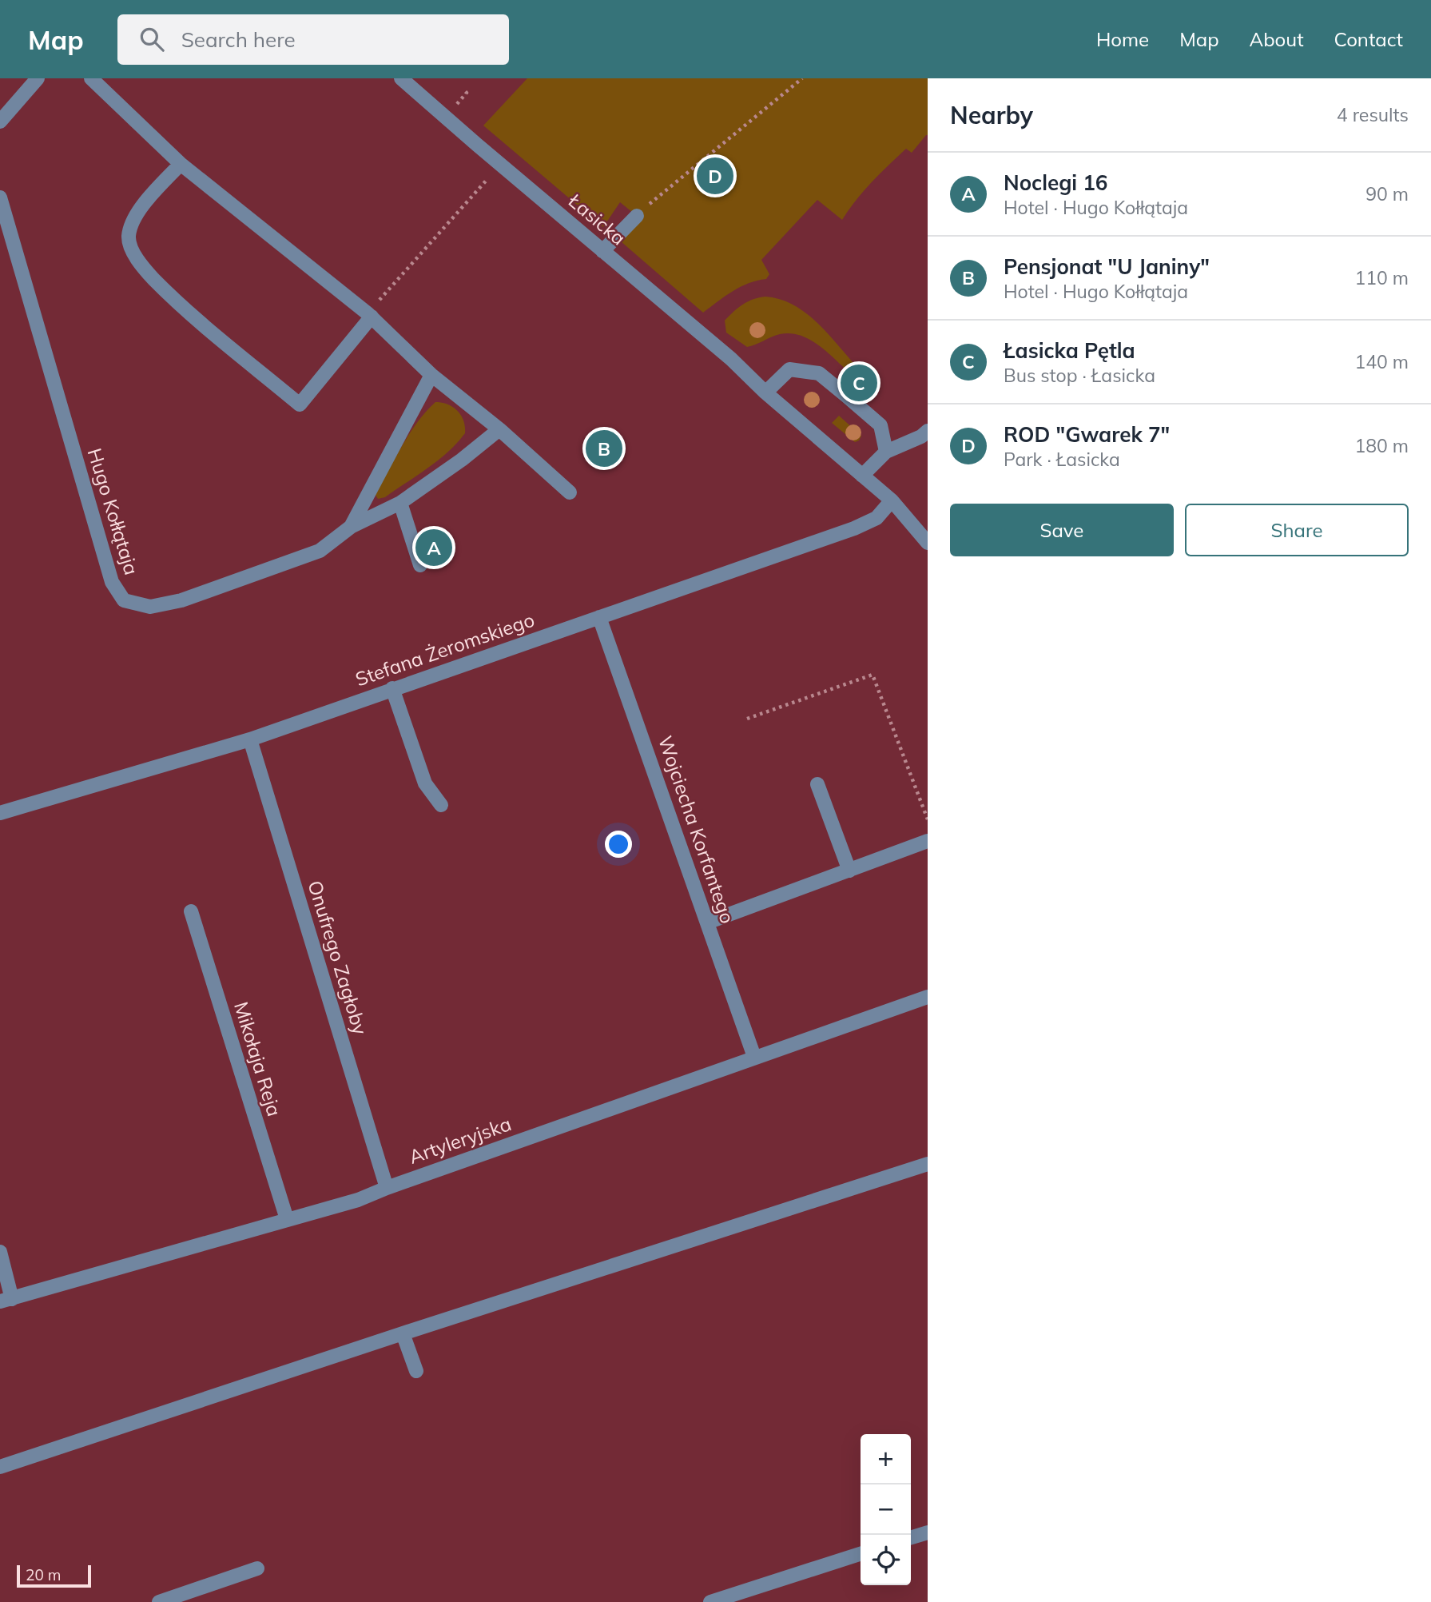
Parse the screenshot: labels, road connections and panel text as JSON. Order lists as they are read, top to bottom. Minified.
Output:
{"streets":{"street":["Łasicka","Hugo Kołłątaja","Stefana Żeromskiego","Wojciecha Korfantego","Onufrego Zagłoby","Mikołaja Reja","Artyleryjska"]},"crossings":[["Stefana Żeromskiego","Wojciecha Korfantego"],["Stefana Żeromskiego","Onufrego Zagłoby"],["Wojciecha Korfantego","Artyleryjska"],["Onufrego Zagłoby","Artyleryjska"],["Mikołaja Reja","Artyleryjska"]],"scale_bar":"20 m","page":{"header":"Map","search":"Search here","nav":["Home","Map","About","Contact"],"heading":["Nearby","4 results"],"list":[{"mark":"A","name":"Noclegi 16","note":"Hotel · Hugo Kołłątaja","value":"90 m"},{"mark":"B","name":"Pensjonat \"U Janiny\"","note":"Hotel · Hugo Kołłątaja","value":"110 m"},{"mark":"C","name":"Łasicka Pętla","note":"Bus stop · Łasicka","value":"140 m"},{"mark":"D","name":"ROD \"Gwarek 7\"","note":"Park · Łasicka","value":"180 m"}],"pins":["D","C","B","A"],"buttons":["Save","Share"],"map_buttons":["+","−"],"scale":"20 m"}}
